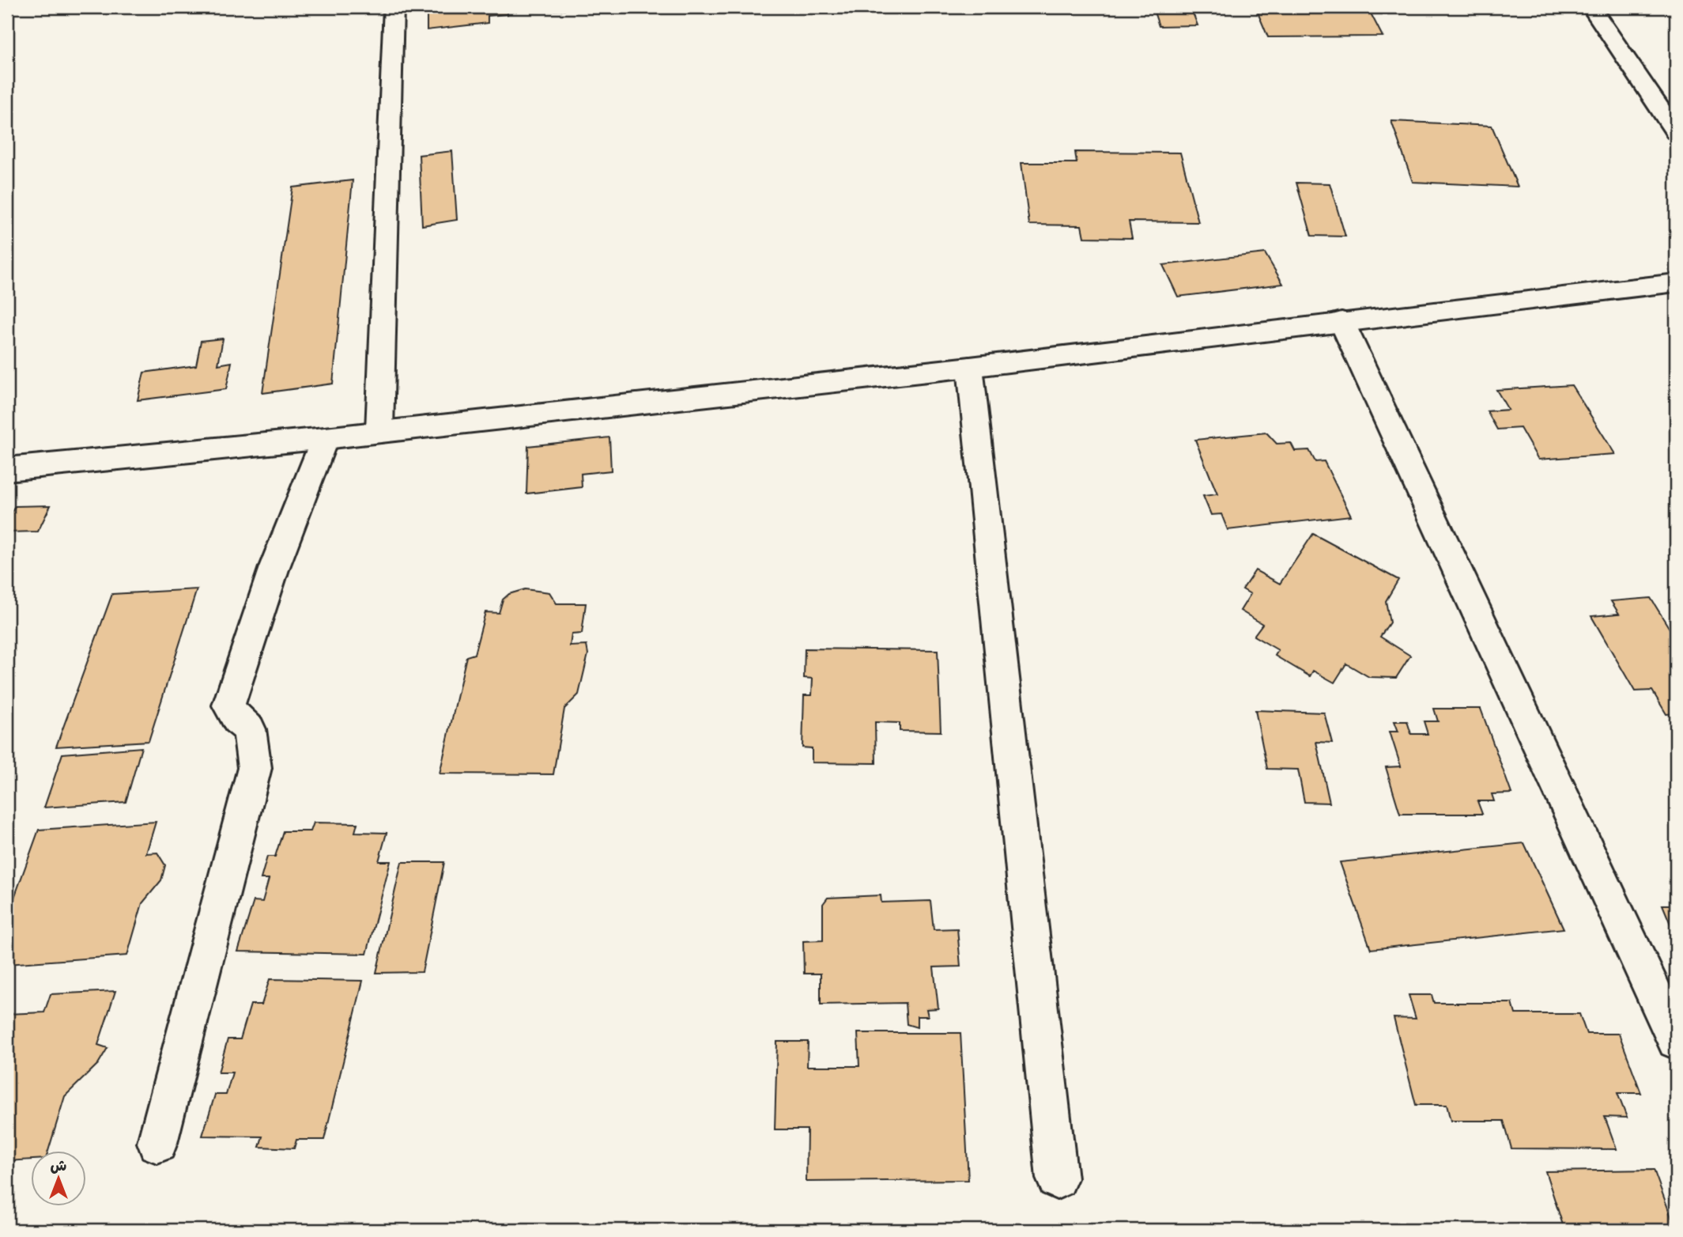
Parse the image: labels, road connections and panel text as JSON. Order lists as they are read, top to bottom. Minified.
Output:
{"north":"top"}
